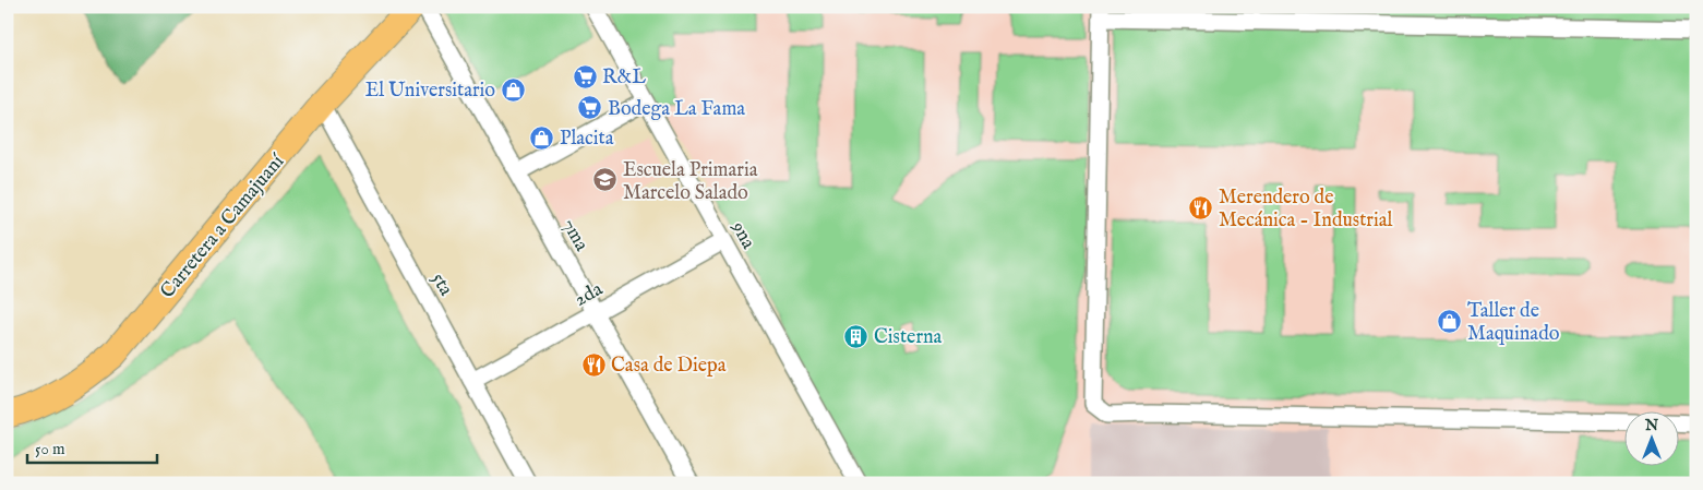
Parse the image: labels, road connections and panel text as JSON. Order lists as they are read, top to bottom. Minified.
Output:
{"streets":{"main road":["Carretera a Camajuaní"],"street":["7ma","9na","5ta","2da"]},"crossings":[["Carretera a Camajuaní","5ta"],["7ma","2da"],["9na","2da"],["5ta","2da"]],"places":{"supermarket":["R&L","Bodega La Fama"],"shop":["El Universitario","Placita","Taller de Maquinado"],"school or university":["Escuela Primaria Marcelo Salado"],"restaurant":["Merendero de Mecánica - Industrial","Casa de Diepa"],"building":["Cisterna"]},"scale_bar":"50 m","north":"top"}
